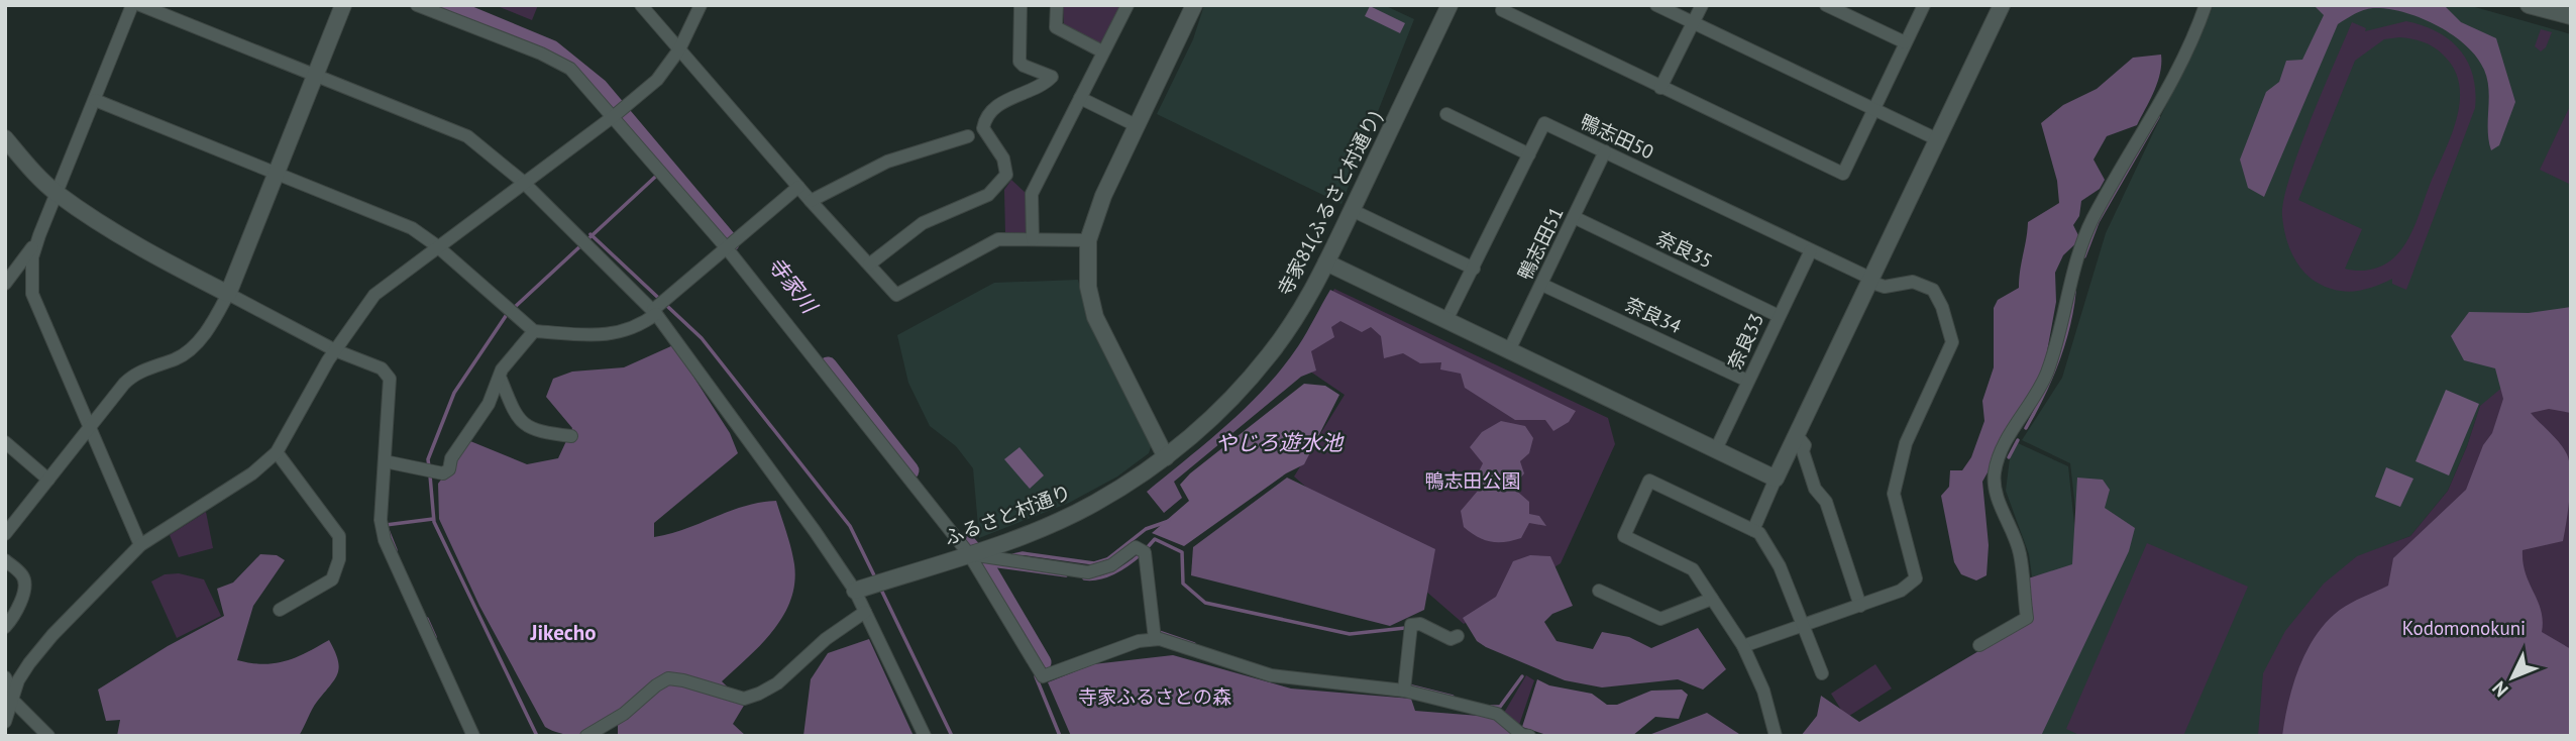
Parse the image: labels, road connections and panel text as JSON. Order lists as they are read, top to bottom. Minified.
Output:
{"streets":{"street":["鴨志田50","寺家81(ふるさと村通り)","鴨志田51","奈良35","奈良34","奈良33","ふるさと村通り"]},"crossings":[["鴨志田50","鴨志田51"],["鴨志田50","奈良33"],["寺家81(ふるさと村通り)","ふるさと村通り"],["鴨志田51","奈良35"],["鴨志田51","奈良34"],["奈良35","奈良33"],["奈良34","奈良33"]],"districts":["Jikecho"],"water":["寺家川","やじろ遊水池"],"parks":["鴨志田公園","Kodomonokuni","寺家ふるさとの森"],"north":"bottom left"}
